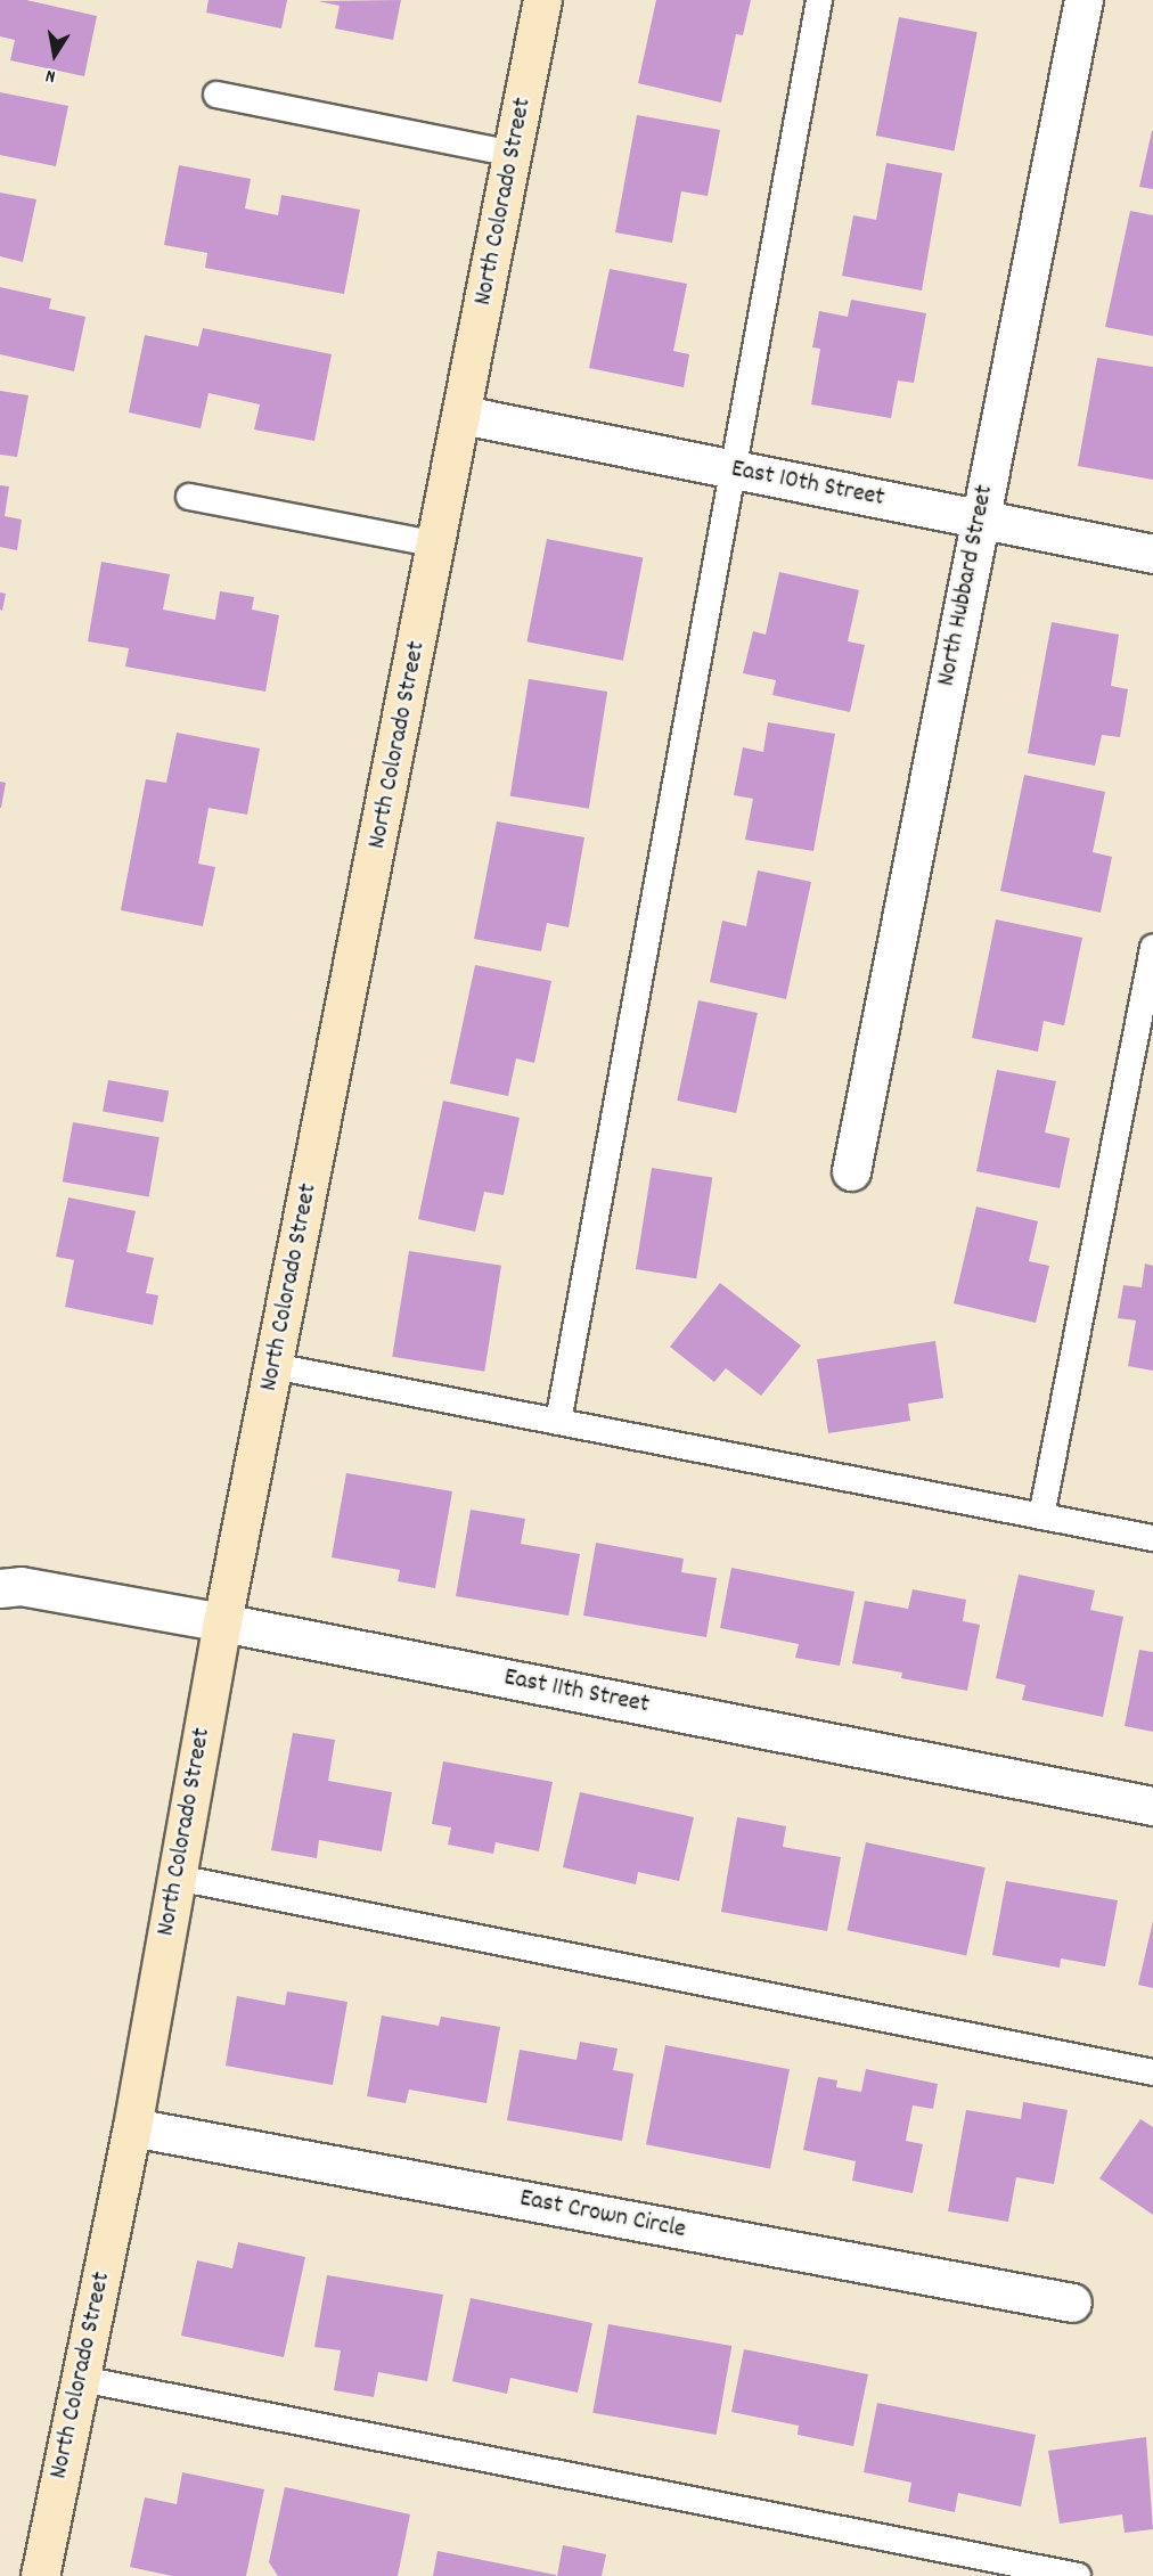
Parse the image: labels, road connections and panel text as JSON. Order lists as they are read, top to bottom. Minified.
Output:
{"streets":{"street":["North Colorado Street","East 10th Street","North Hubbard Street","East 11th Street","East Crown Circle"]},"crossings":[["North Colorado Street","East 10th Street"],["North Colorado Street","East 11th Street"],["North Colorado Street","East Crown Circle"],["East 10th Street","North Hubbard Street"]],"north":"bottom"}
